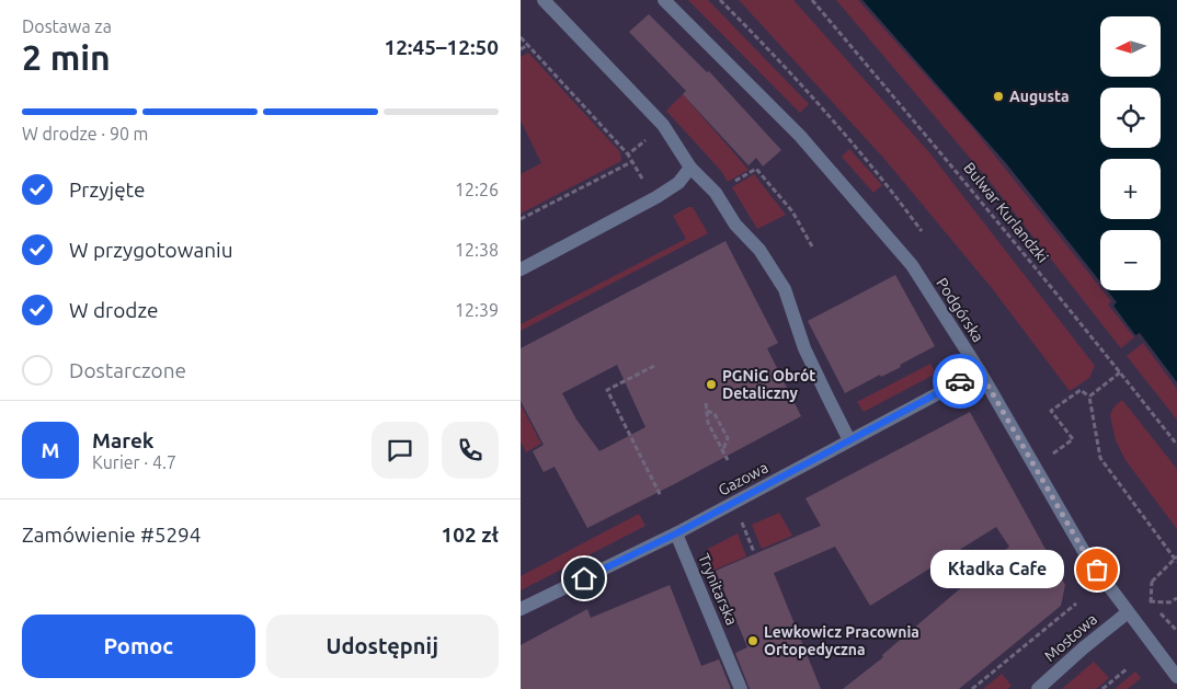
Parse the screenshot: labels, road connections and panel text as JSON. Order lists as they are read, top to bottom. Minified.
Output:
{"streets":{"street":["Podgórska","Gazowa","Trynitarska","Mostowa"],"path":["Bulwar Kurlandzki"]},"crossings":[["Podgórska","Gazowa"],["Podgórska","Mostowa"],["Gazowa","Trynitarska"]],"places":["Augusta","PGNiG Obrót Detaliczny","Kładka Cafe","Lewkowicz Pracownia Ortopedyczna"],"north":"left","page":{"heading":["2 min","Dostawa za","12:45–12:50"],"panel":["Marek","Kurier · 4.7","Zamówienie #5294","102 zł"],"map_buttons":["+","−"],"bar":"W drodze · 90 m","list":[["Przyjęte","12:26"],["W przygotowaniu","12:38"],["W drodze","12:39"],"Dostarczone"],"round":"M","bubble":"Kładka Cafe","buttons":["Pomoc","Udostępnij"]}}
